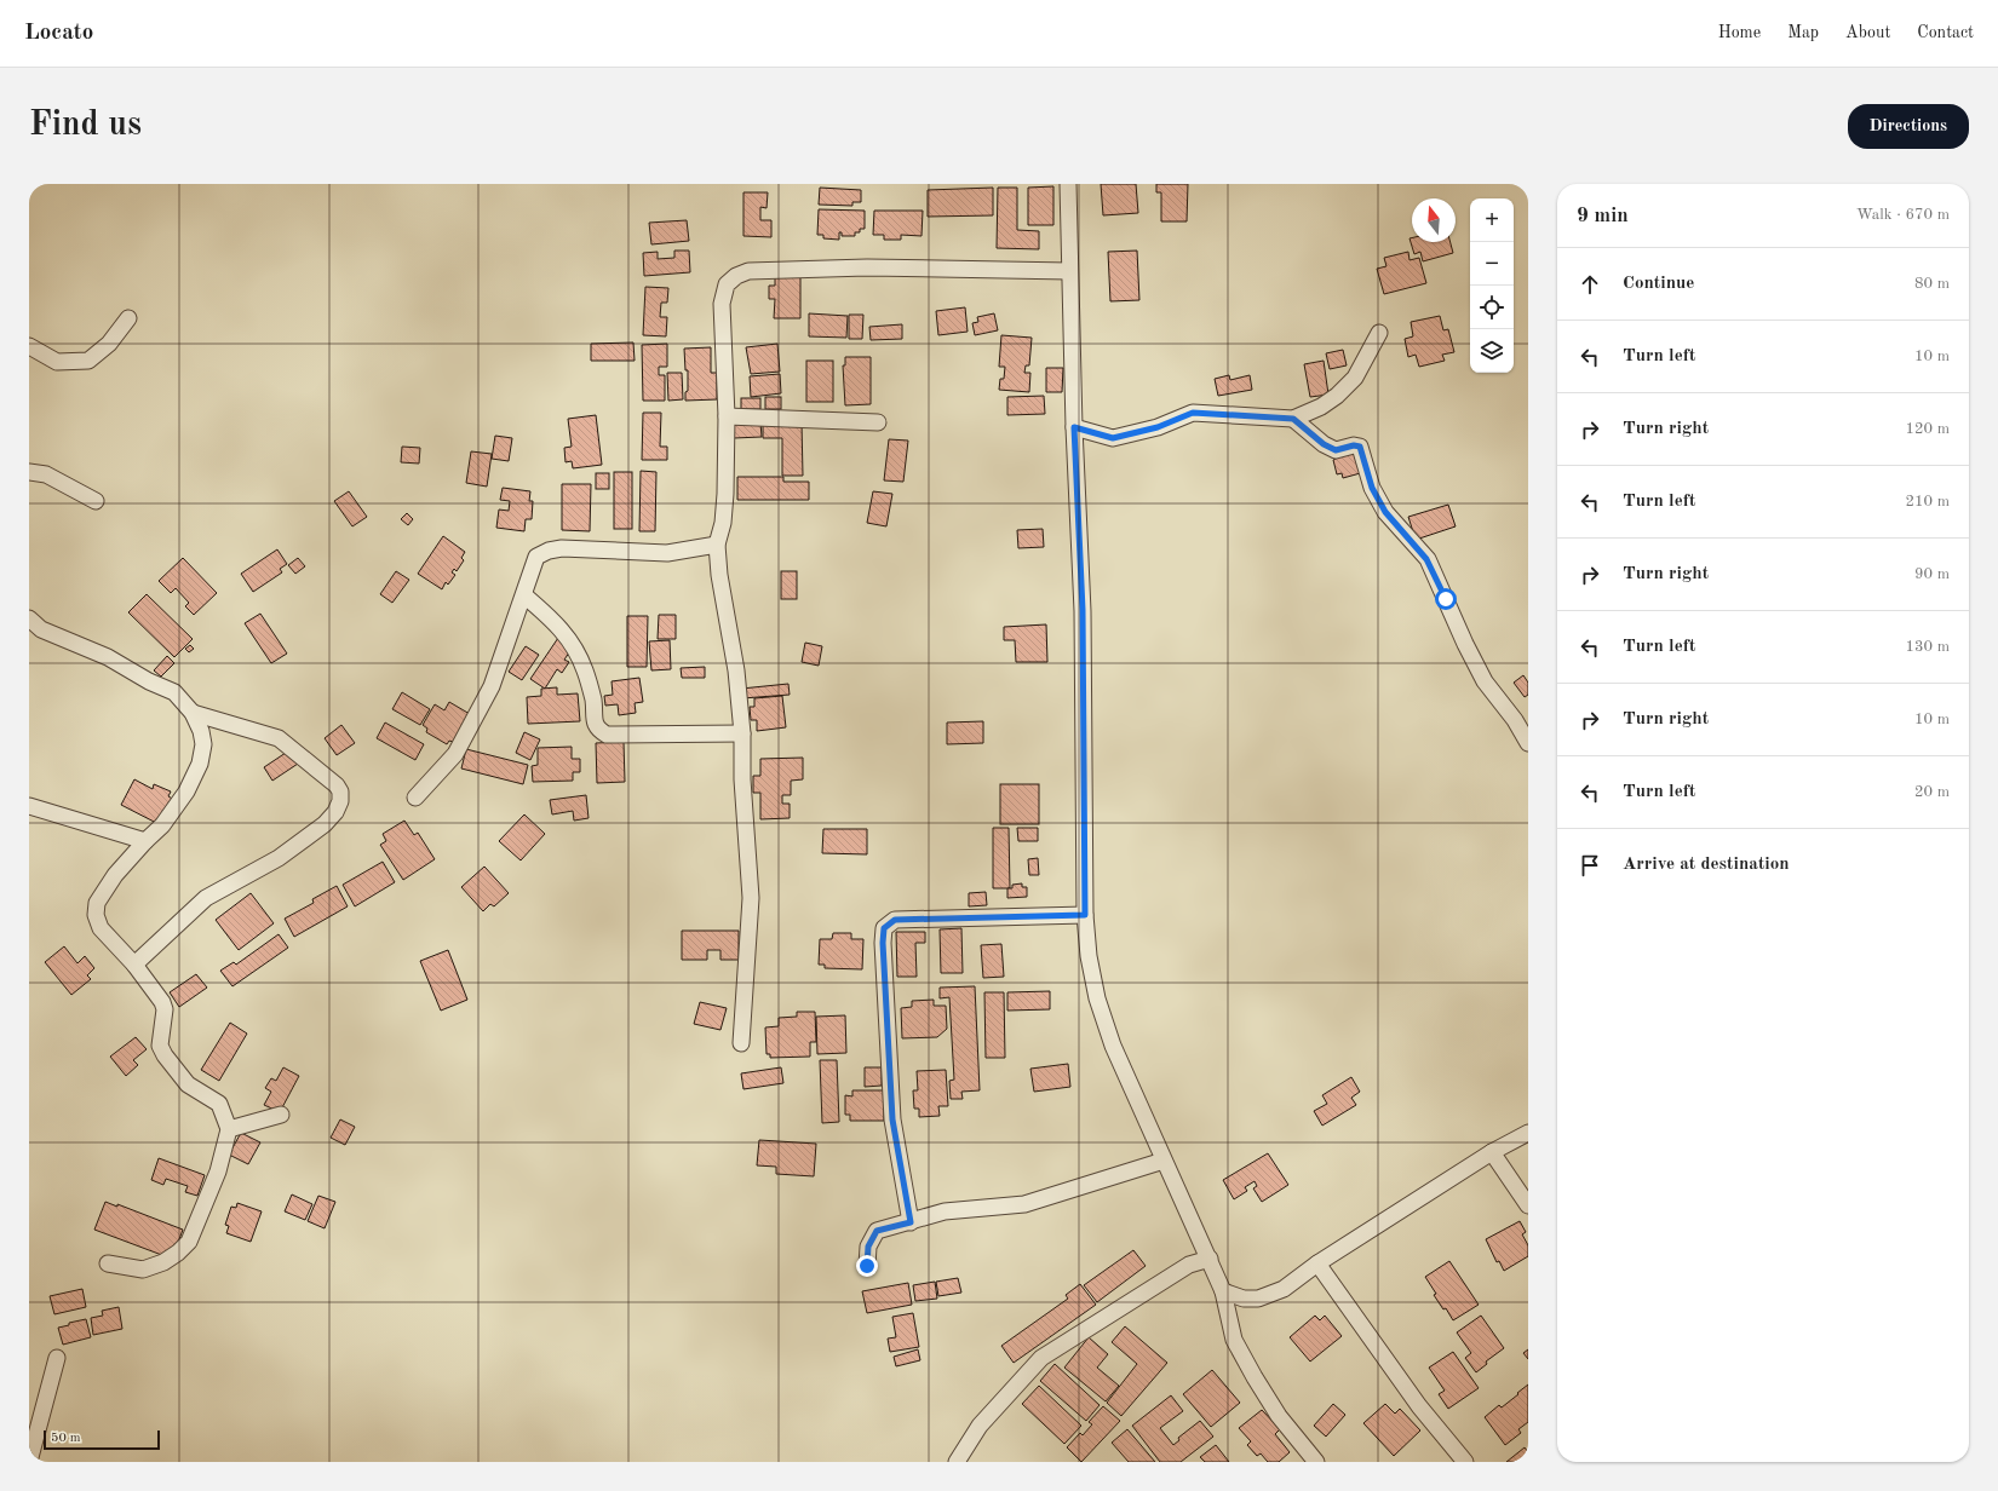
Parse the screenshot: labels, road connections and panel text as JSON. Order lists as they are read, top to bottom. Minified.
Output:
{"scale_bar":"50 m","north":"top","page":{"header":"Locato","nav":["Home","Map","About","Contact"],"buttons":"Directions","title":"Find us","heading":["9 min","Walk · 670 m"],"map_buttons":["+","−"],"list":[["Continue","80 m"],["Turn left","10 m"],["Turn right","120 m"],["Turn left","210 m"],["Turn right","90 m"],["Turn left","130 m"],["Turn right","10 m"],["Turn left","20 m"],"Arrive at destination"],"scale":"50 m"}}
